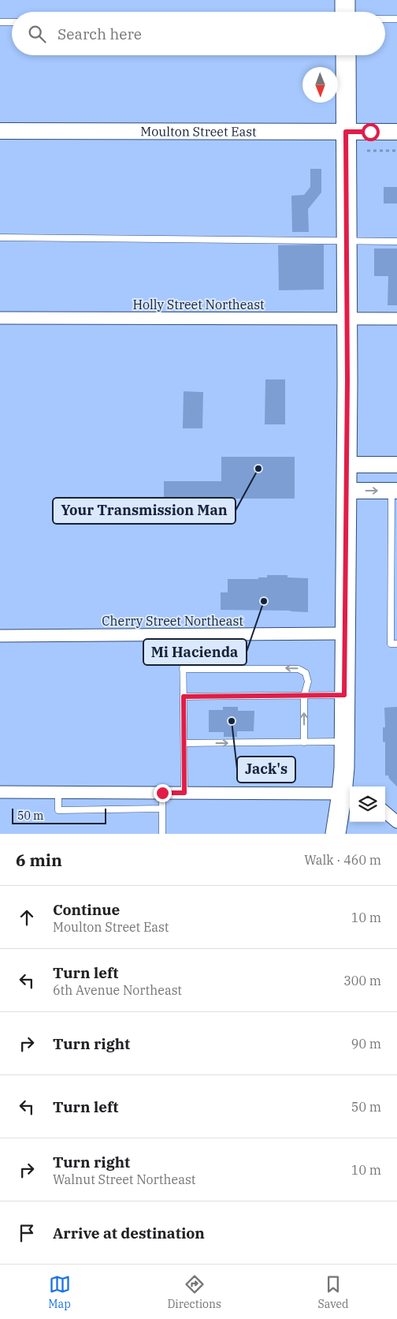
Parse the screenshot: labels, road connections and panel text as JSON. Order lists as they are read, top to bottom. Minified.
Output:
{"streets":{"street":["Moulton Street East","Holly Street Northeast","Cherry Street Northeast"]},"places":["Your Transmission Man","Mi Hacienda","Jack's"],"scale_bar":"50 m","north":"bottom","page":{"search":"Search here","scale":"50 m","heading":["6 min","Walk · 460 m"],"list":[["Continue","Moulton Street East","10 m"],["Turn left","6th Avenue Northeast","300 m"],["Turn right","90 m"],["Turn left","50 m"],["Turn right","Walnut Street Northeast","10 m"],"Arrive at destination"],"nav":["Map","Directions","Saved"]}}
